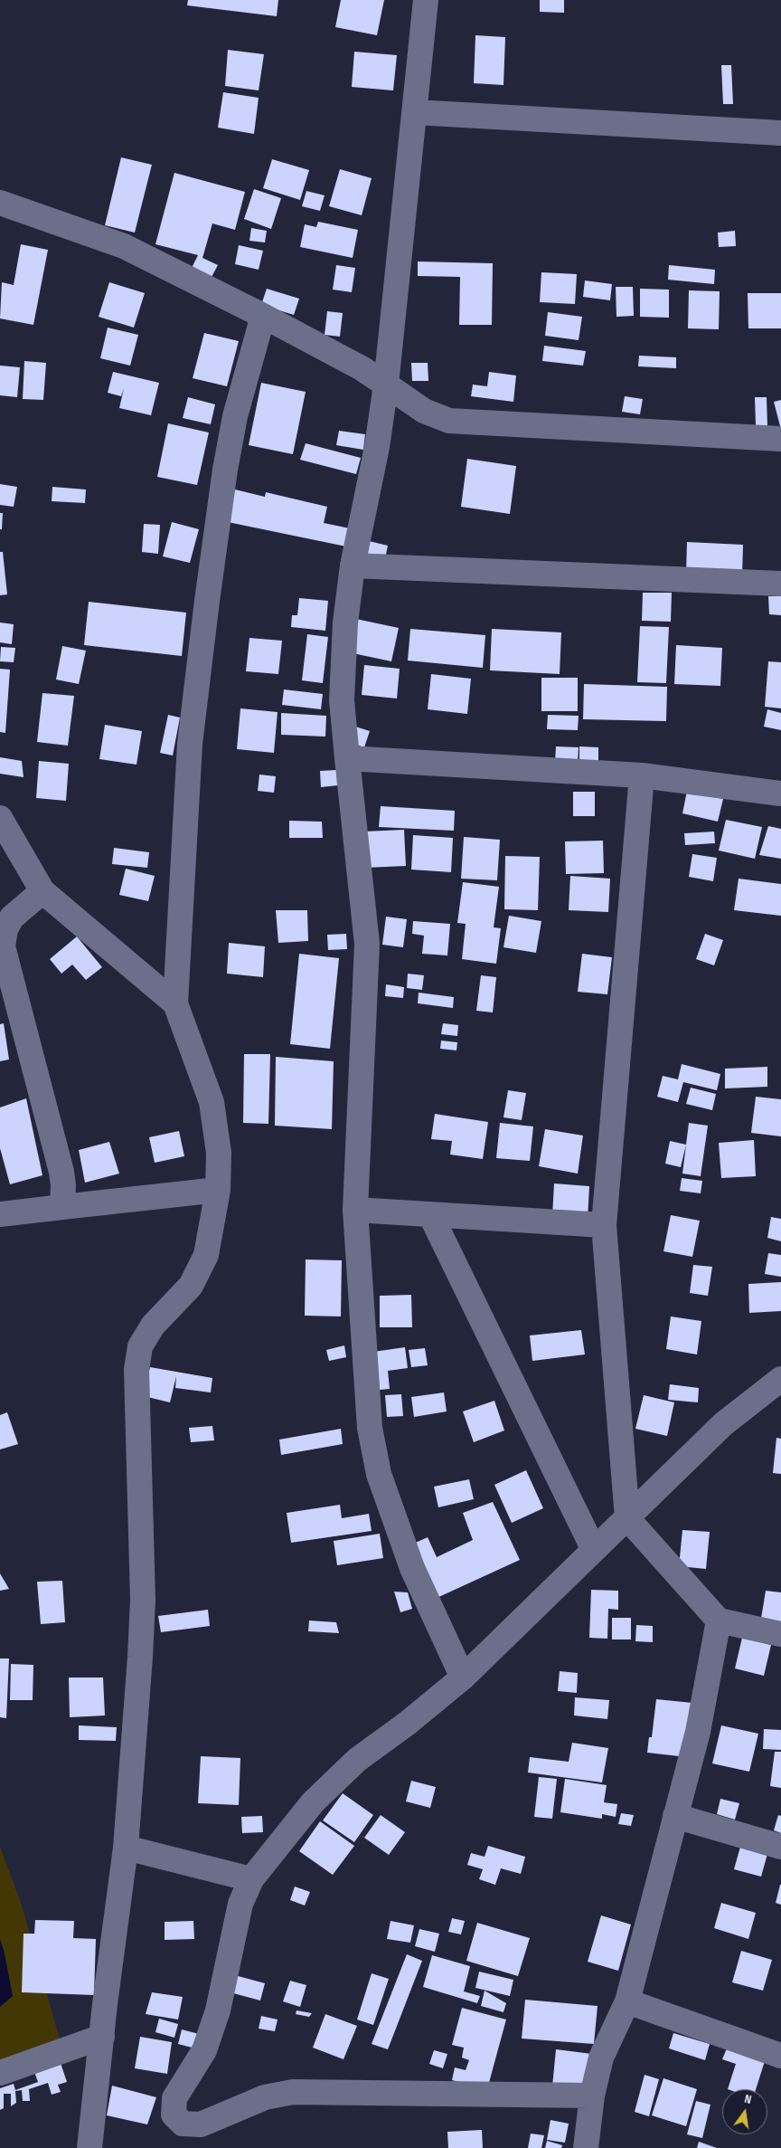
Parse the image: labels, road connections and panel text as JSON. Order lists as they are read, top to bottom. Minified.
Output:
{"north":"top"}
